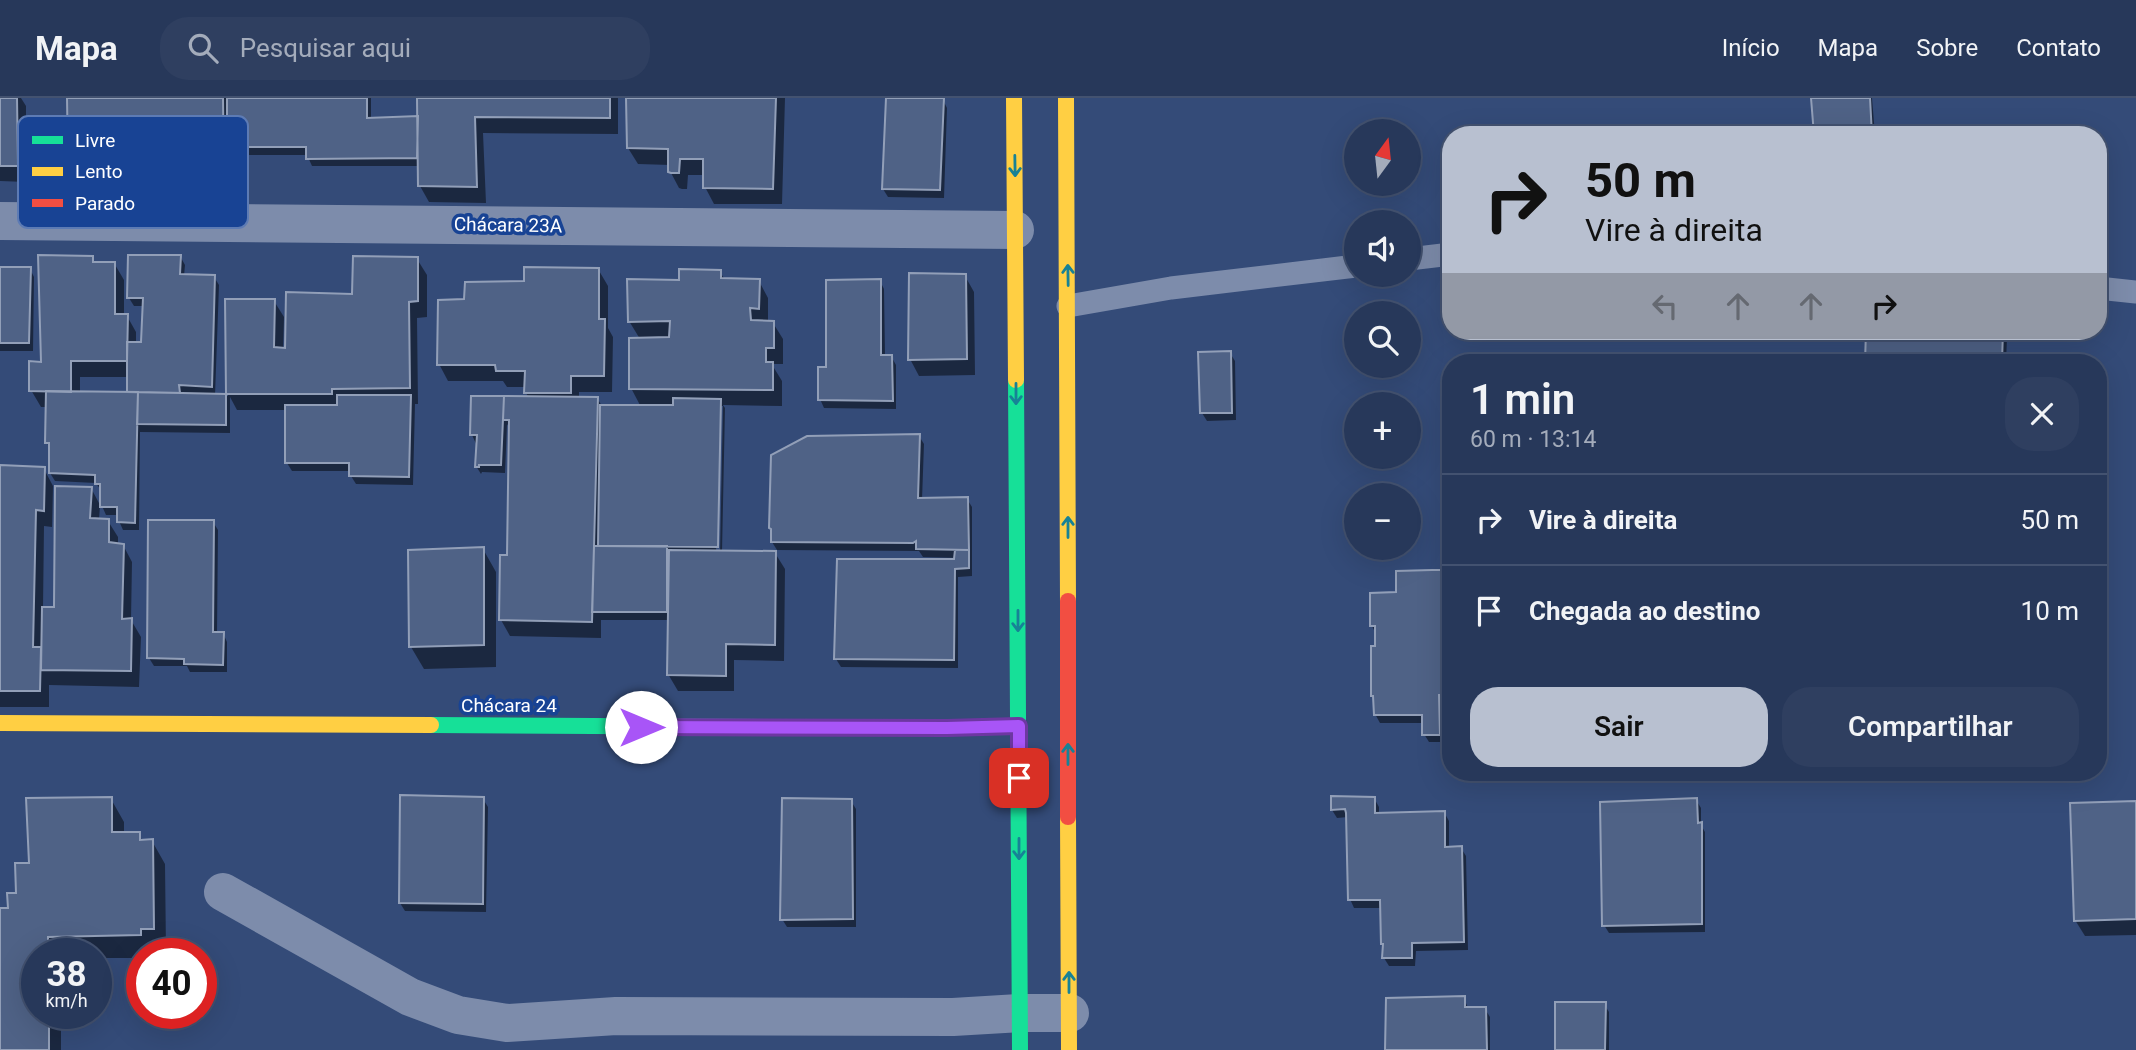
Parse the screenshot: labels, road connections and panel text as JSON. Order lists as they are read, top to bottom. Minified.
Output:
{"streets":{"street":["Chácara 23A","Chácara 24"]},"legend":["Livre","Lento","Parado"],"north":"top","page":{"header":"Mapa","search":"Pesquisar aqui","nav":["Início","Mapa","Sobre","Contato"],"map_buttons":["+","−"],"turn":["50 m","Vire à direita"],"heading":["1 min","60 m · 13:14"],"list":[{"name":"Vire à direita","value":"50 m"},{"name":"Chegada ao destino","value":"10 m"}],"buttons":["Sair","Compartilhar"],"speed":"38 km/h","limit":"40"}}
